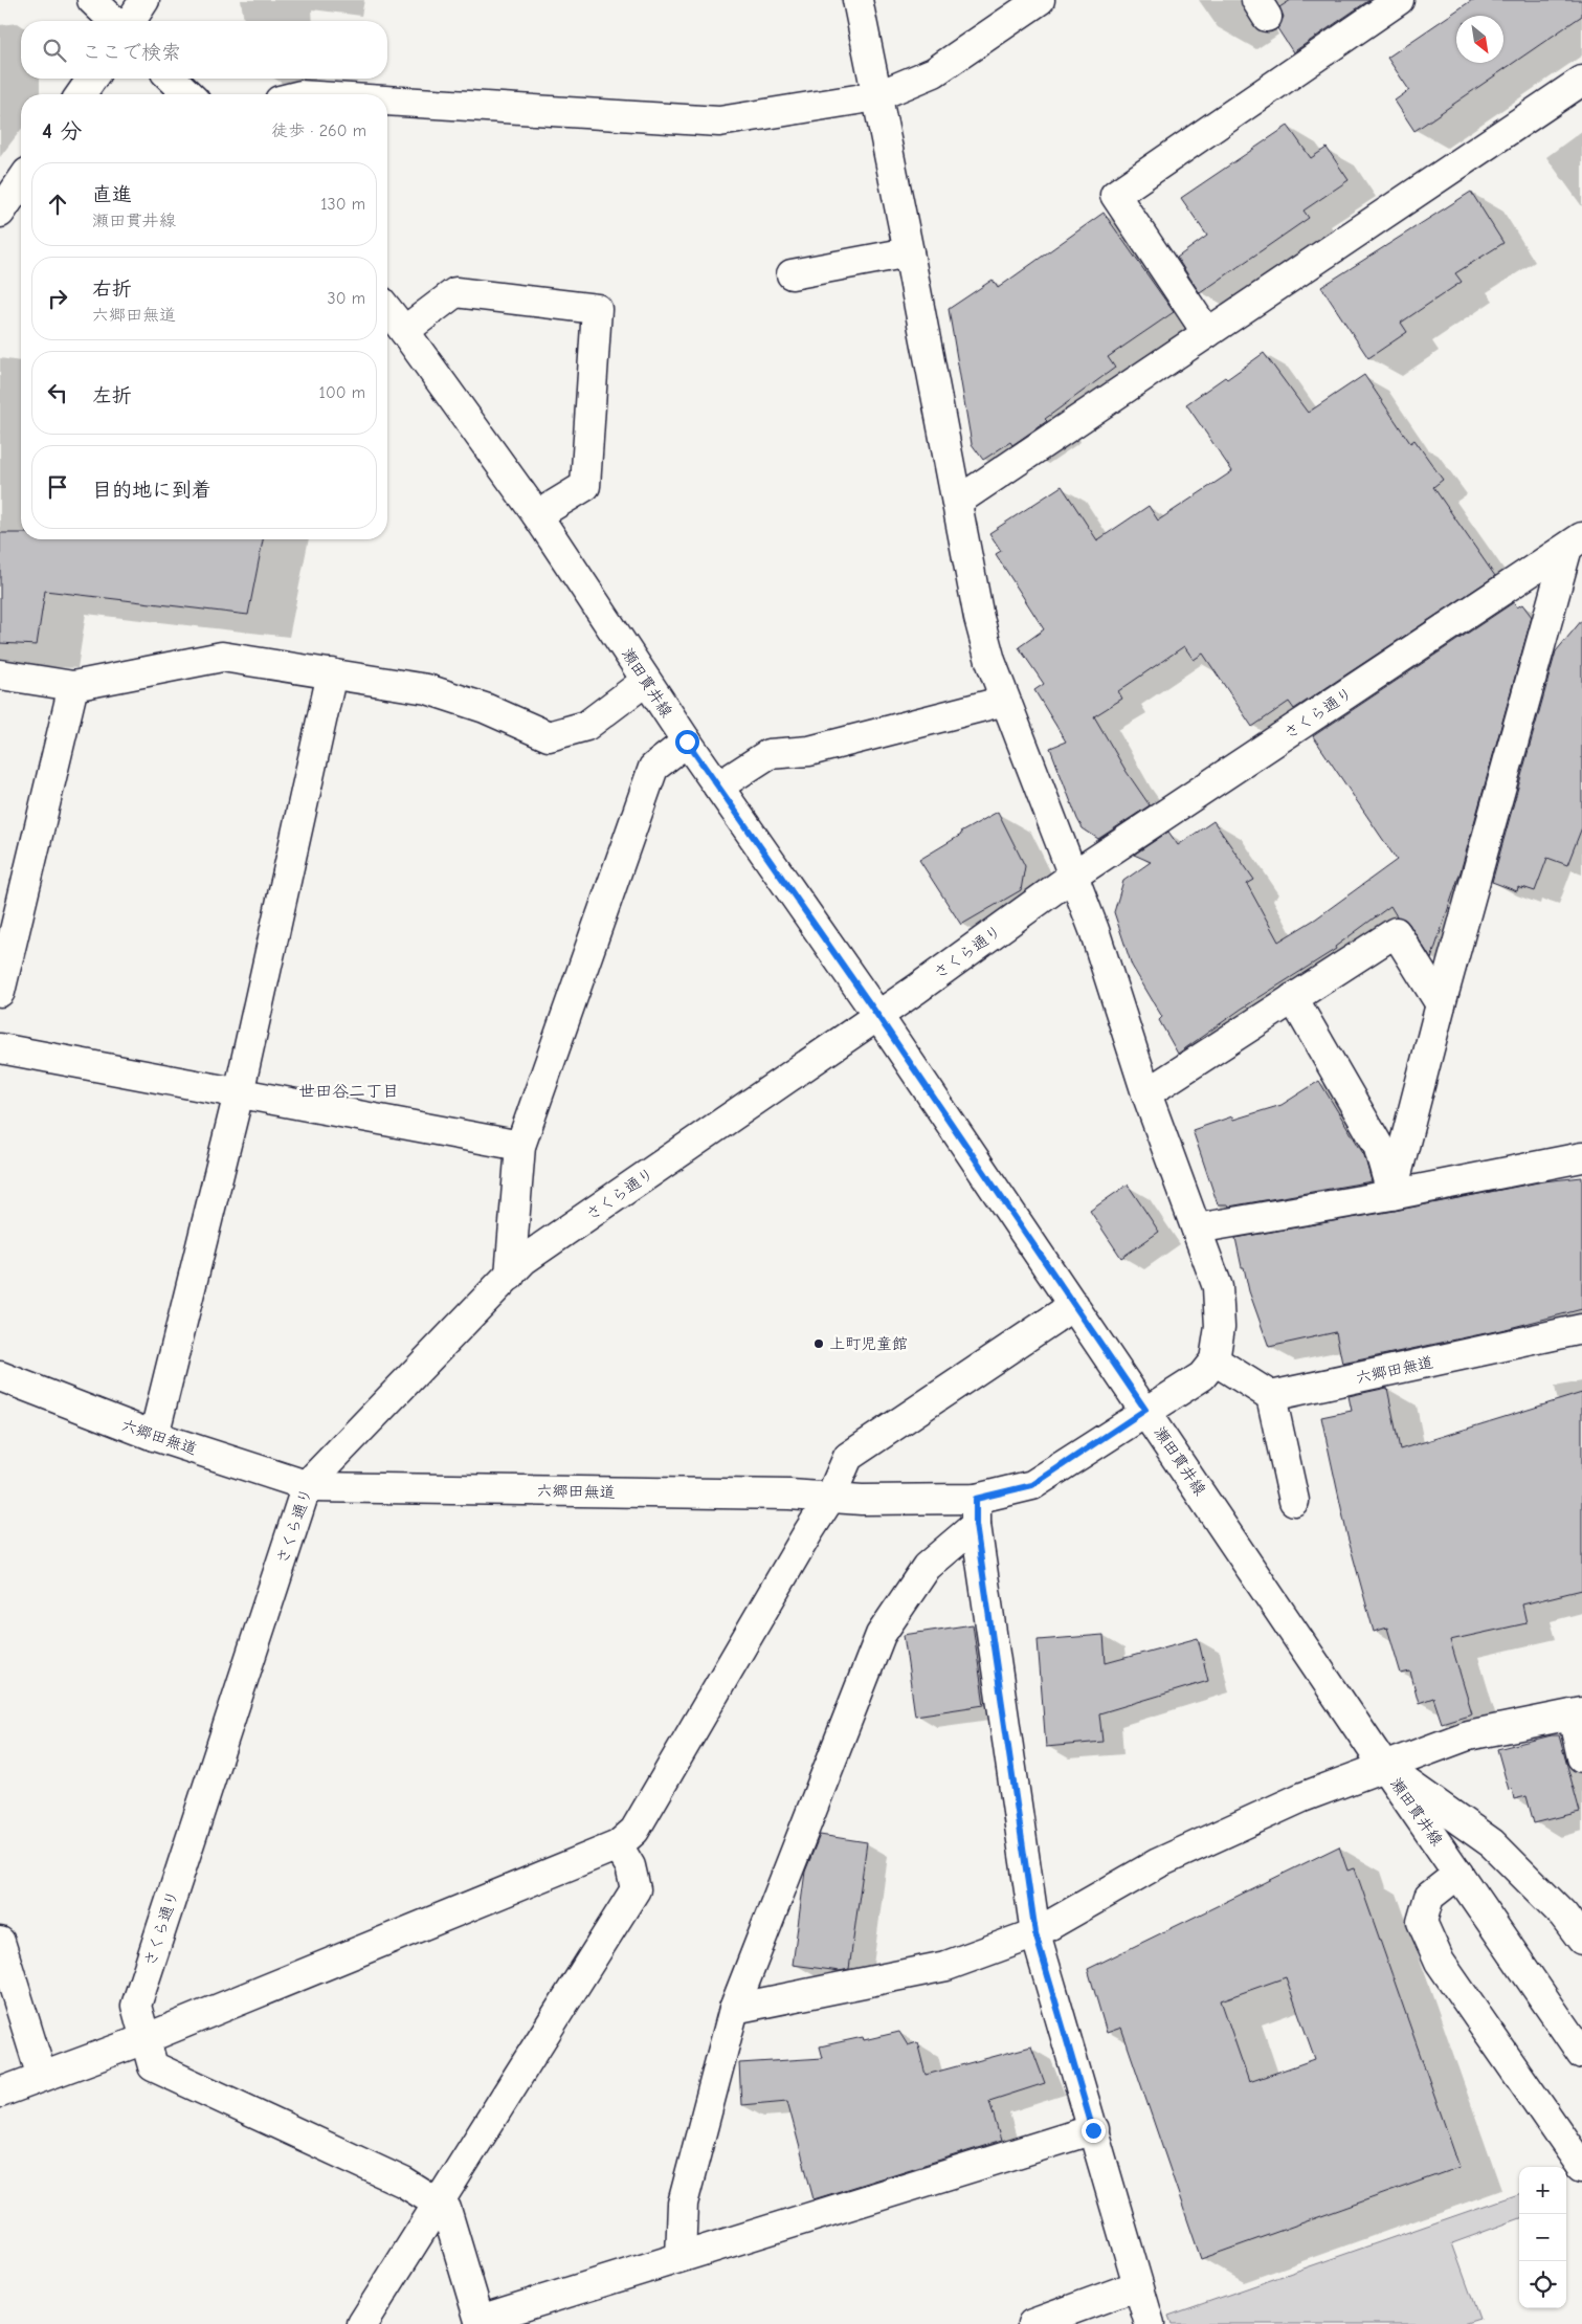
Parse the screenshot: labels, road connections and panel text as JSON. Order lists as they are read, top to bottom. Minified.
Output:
{"streets":{"street":["瀬田貫井線","さくら通り","六郷田無道"]},"crossings":[["瀬田貫井線","さくら通り"],["瀬田貫井線","六郷田無道"],["さくら通り","六郷田無道"]],"districts":["世田谷二丁目"],"places":["上町児童館"],"north":"bottom right","page":{"search":"ここで検索","heading":["4 分","徒歩 · 260 m"],"list":[["直進","瀬田貫井線","130 m"],["右折","六郷田無道","30 m"],["左折","100 m"],"目的地に到着"],"map_buttons":["+","−"]}}
